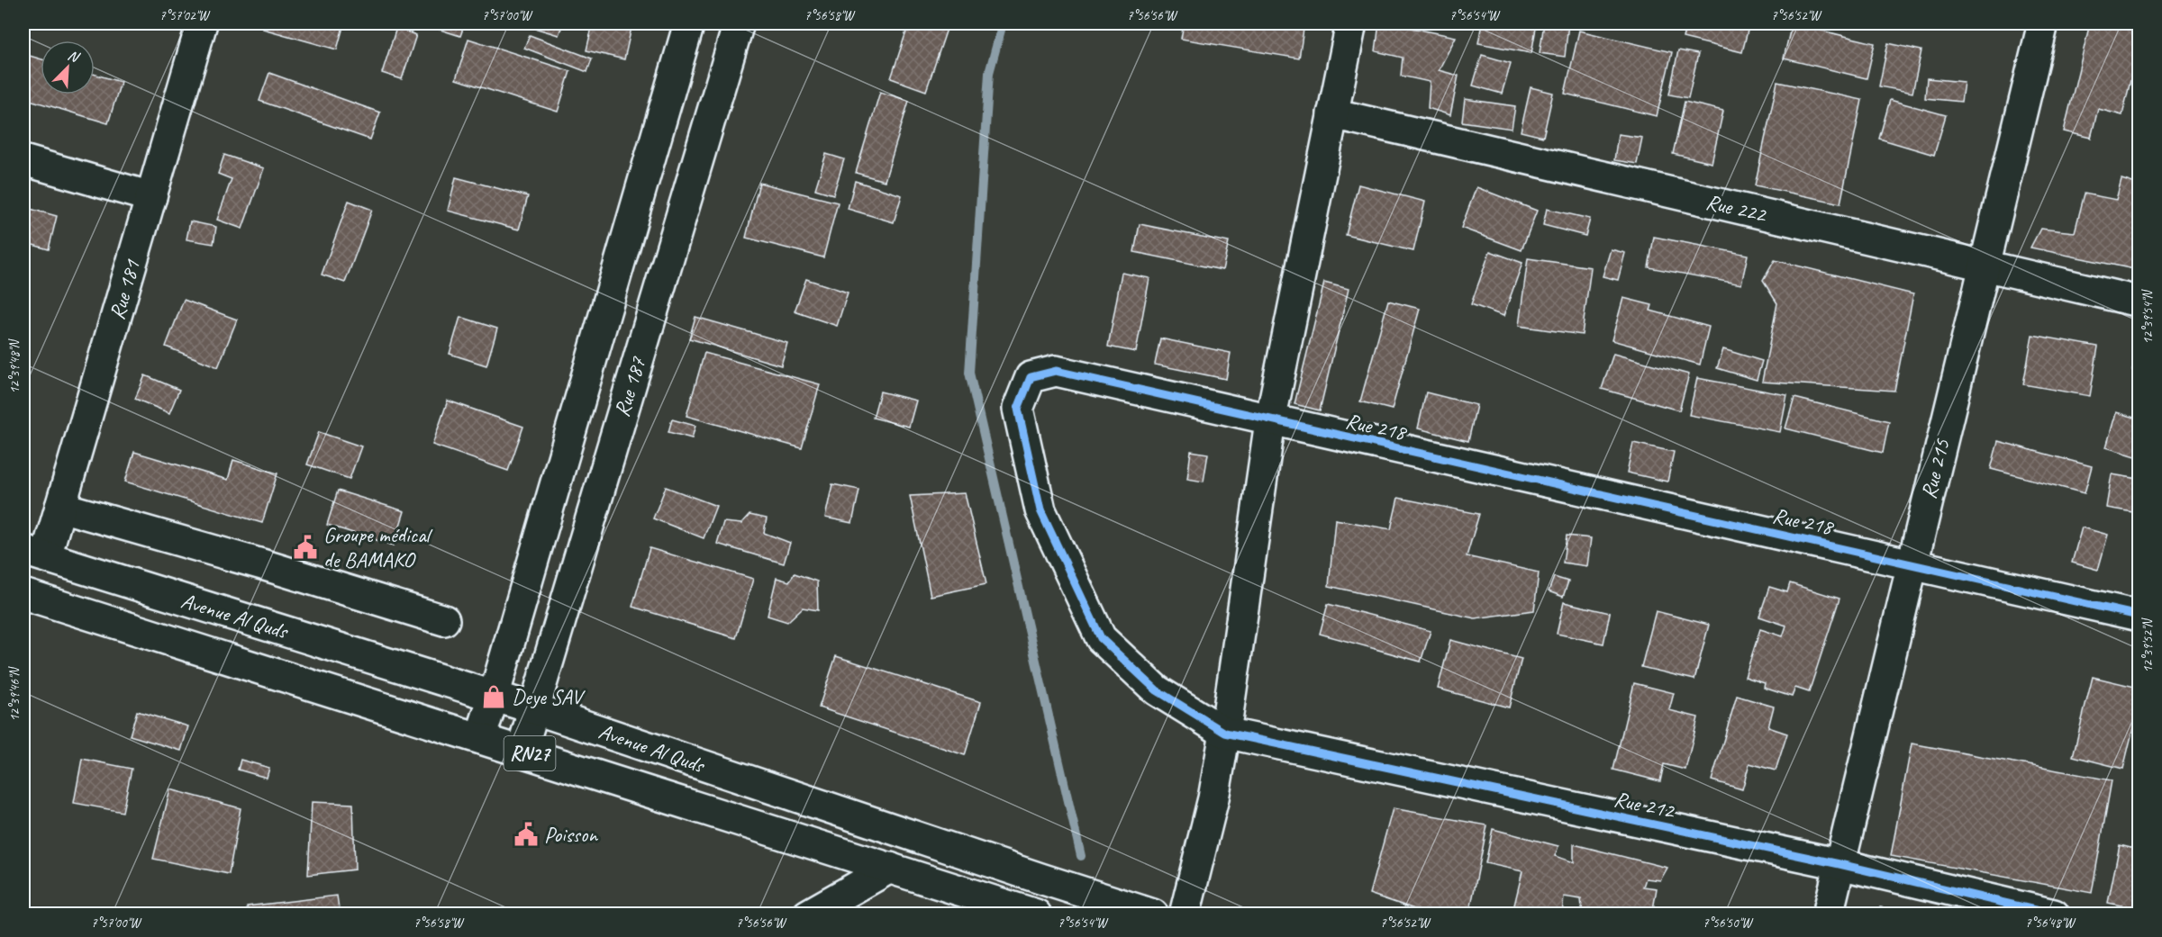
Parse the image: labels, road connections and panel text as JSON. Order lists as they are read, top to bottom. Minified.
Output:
{"streets":{"street":["Rue 222","Rue 181","Rue 187","Rue 218","Rue 215","Avenue Al Quds","RN27","Rue 212"]},"crossings":[["Rue 222","Rue 215"],["Rue 181","Avenue Al Quds"],["Rue 187","Avenue Al Quds"],["Rue 218","Rue 215"],["Rue 218","Rue 212"],["Rue 215","Rue 212"]],"places":{"public building":["Groupe médical de BAMAKO","Poisson"],"shop":["Deye SAV"]},"north":"top right","coordinates":["7°57'02\"W","7°57'00\"W","7°56'58\"W","7°56'56\"W","7°56'54\"W","7°56'52\"W","12°39'54\"N","12°39'48\"N","12°39'52\"N","12°39'46\"N","7°56'50\"W","7°56'48\"W"]}
